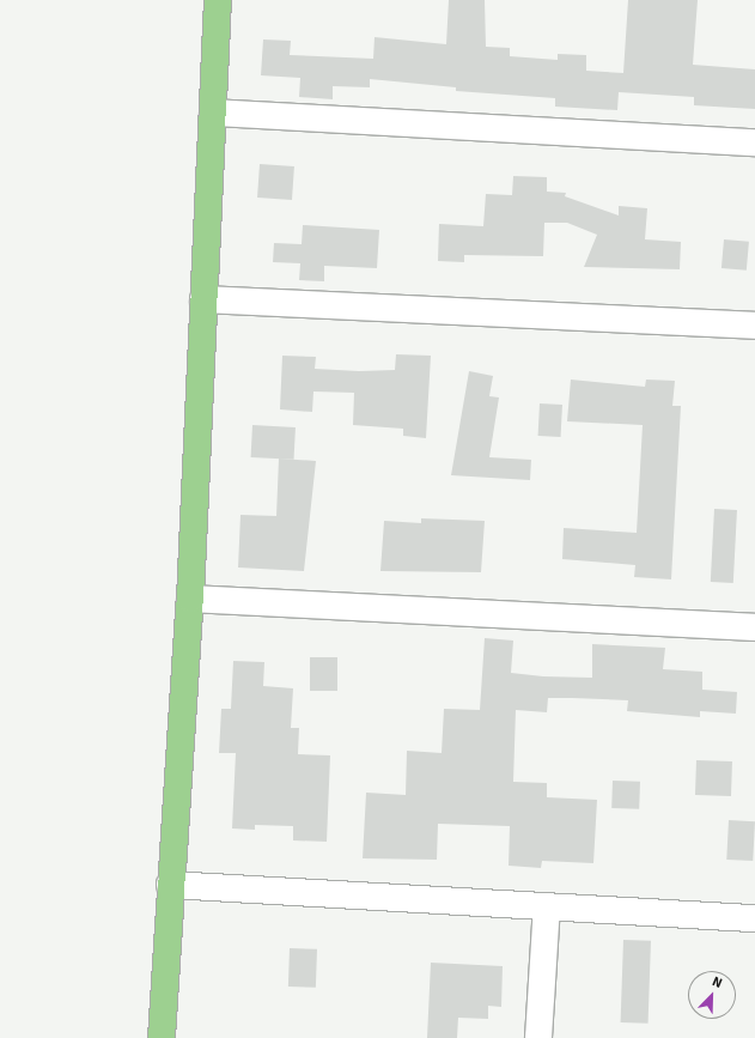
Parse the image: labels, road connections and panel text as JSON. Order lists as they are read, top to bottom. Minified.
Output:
{"north":"top right"}
